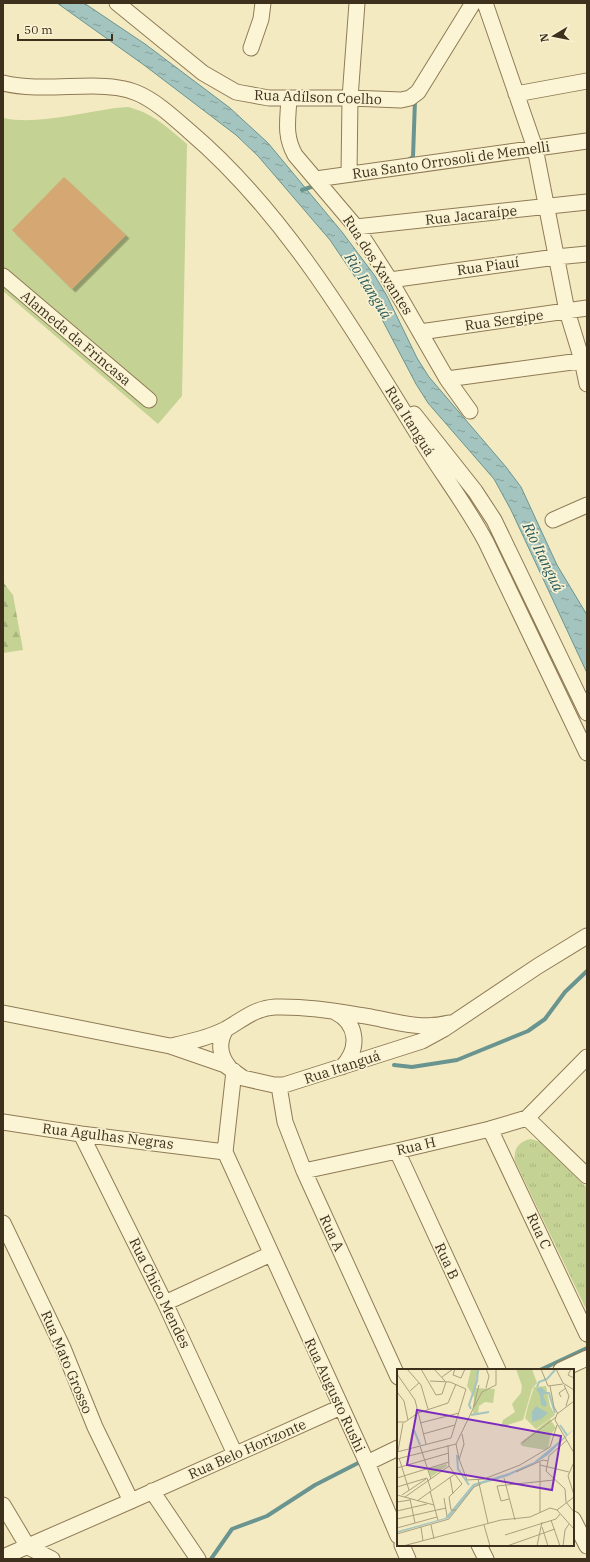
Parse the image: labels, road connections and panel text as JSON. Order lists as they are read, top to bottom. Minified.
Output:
{"streets":{"street":["Rua Adílson Coelho","Rua Santo Orrosoli de Memelli","Rua Jacaraípe","Rua dos Xavantes","Rua Piauí","Rua Sergipe","Alameda da Frincasa","Rua Itanguá","Rua Agulhas Negras","Rua H","Rua C","Rua A","Rua B","Rua Chico Mendes","Rua Mato Grosso","Rua Augusto Rushi","Rua Belo Horizonte"]},"crossings":[["Rua Adílson Coelho","Rua dos Xavantes"],["Rua Santo Orrosoli de Memelli","Rua dos Xavantes"],["Rua Jacaraípe","Rua dos Xavantes"],["Rua dos Xavantes","Rua Piauí"],["Rua dos Xavantes","Rua Sergipe"],["Rua Itanguá","Rua A"],["Rua Agulhas Negras","Rua Chico Mendes"],["Rua Agulhas Negras","Rua Augusto Rushi"],["Rua H","Rua C"],["Rua H","Rua A"],["Rua H","Rua B"],["Rua Chico Mendes","Rua Belo Horizonte"],["Rua Mato Grosso","Rua Belo Horizonte"],["Rua Augusto Rushi","Rua Belo Horizonte"]],"water":["Rio Itanguá"],"scale_bar":"50 m","north":"left"}
